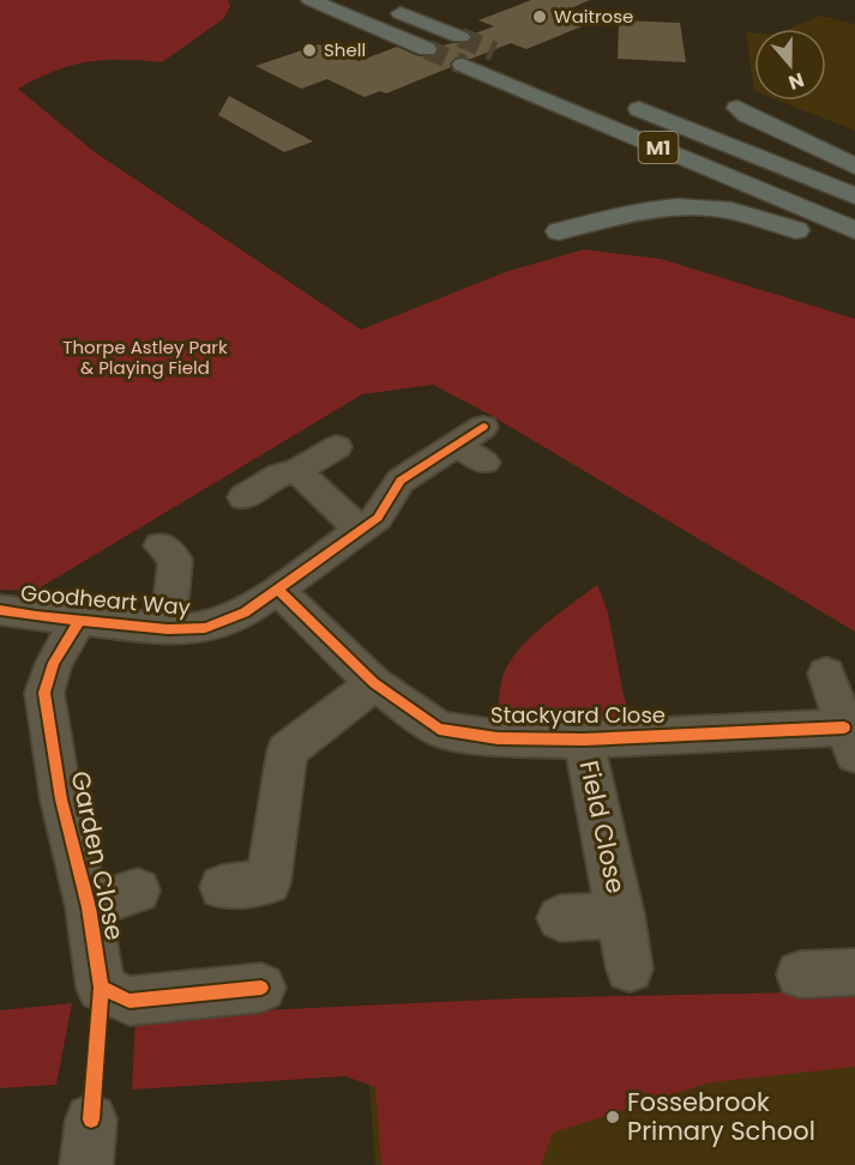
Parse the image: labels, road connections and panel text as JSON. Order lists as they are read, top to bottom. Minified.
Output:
{"streets":{"highway":["M1"],"street":["Goodheart Way","Stackyard Close","Field Close","Garden Close"]},"crossings":[["Goodheart Way","Stackyard Close"],["Goodheart Way","Garden Close"],["Stackyard Close","Field Close"]],"parks":["Thorpe Astley Park & Playing Field"],"places":["Waitrose","Shell","Fossebrook Primary School"],"north":"bottom"}
